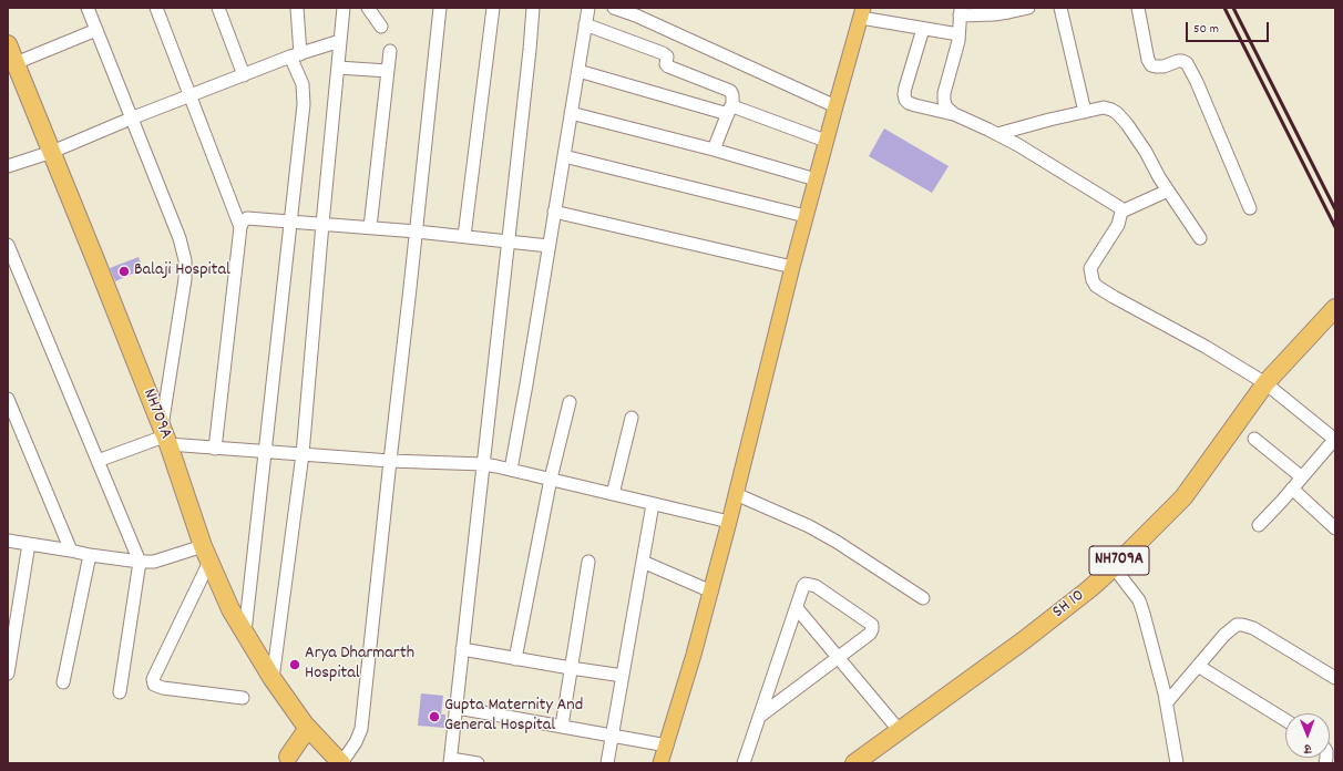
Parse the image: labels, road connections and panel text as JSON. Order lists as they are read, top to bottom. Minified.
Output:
{"streets":{"highway":["NH709A","SH 10"]},"places":["Balaji Hospital","Arya Dharmarth Hospital","Gupta Maternity And General Hospital"],"scale_bar":"50 m","north":"bottom"}
